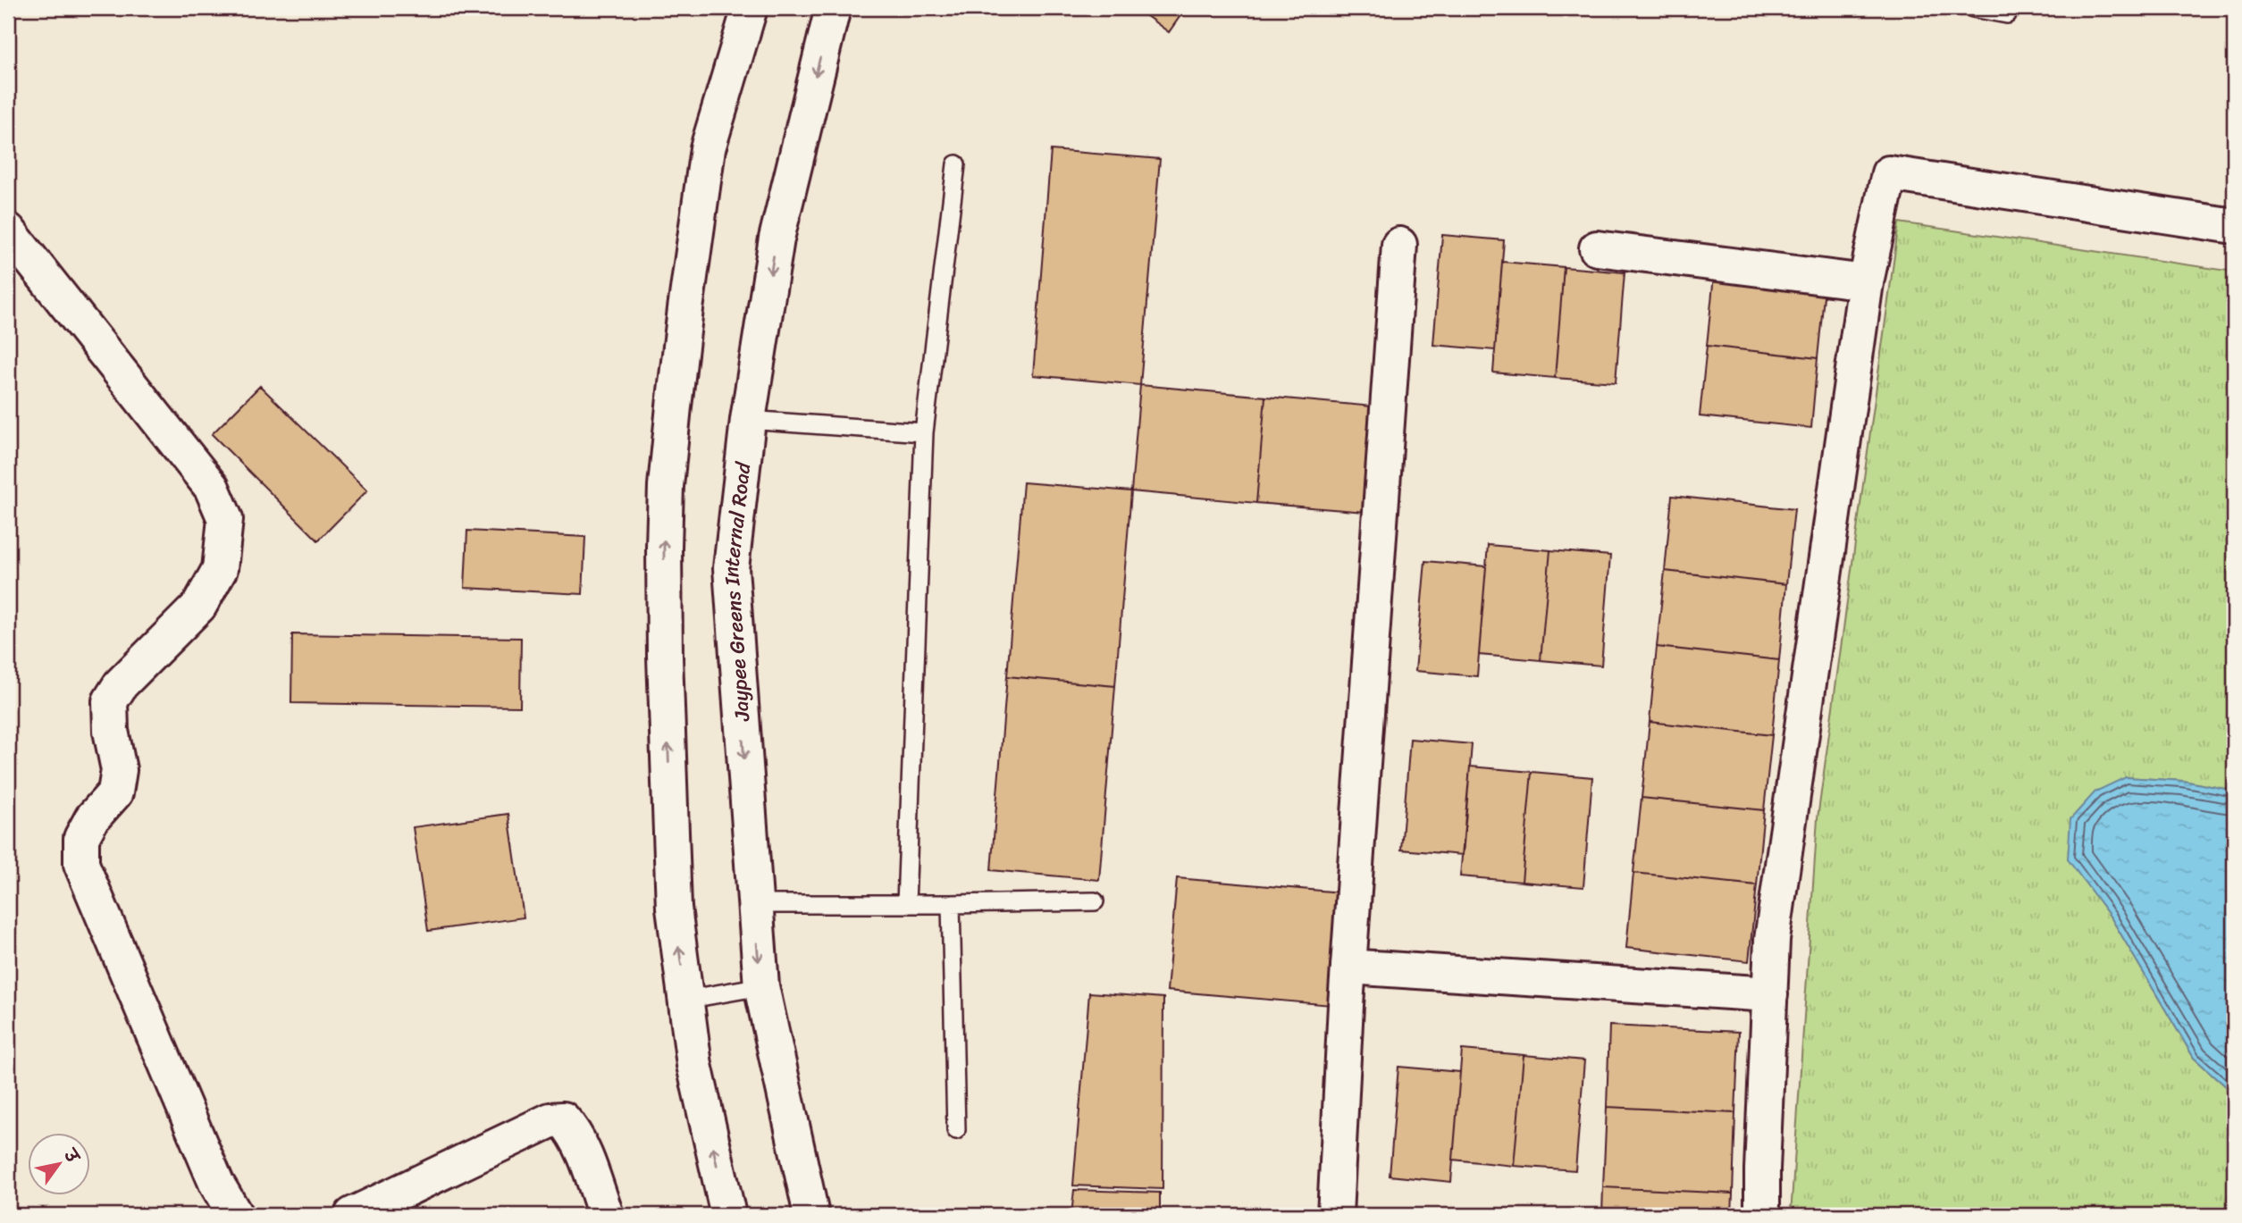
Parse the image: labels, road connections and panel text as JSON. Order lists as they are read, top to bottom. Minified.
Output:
{"streets":{"street":["Jaypee Greens Internal Road"]},"north":"top right"}
